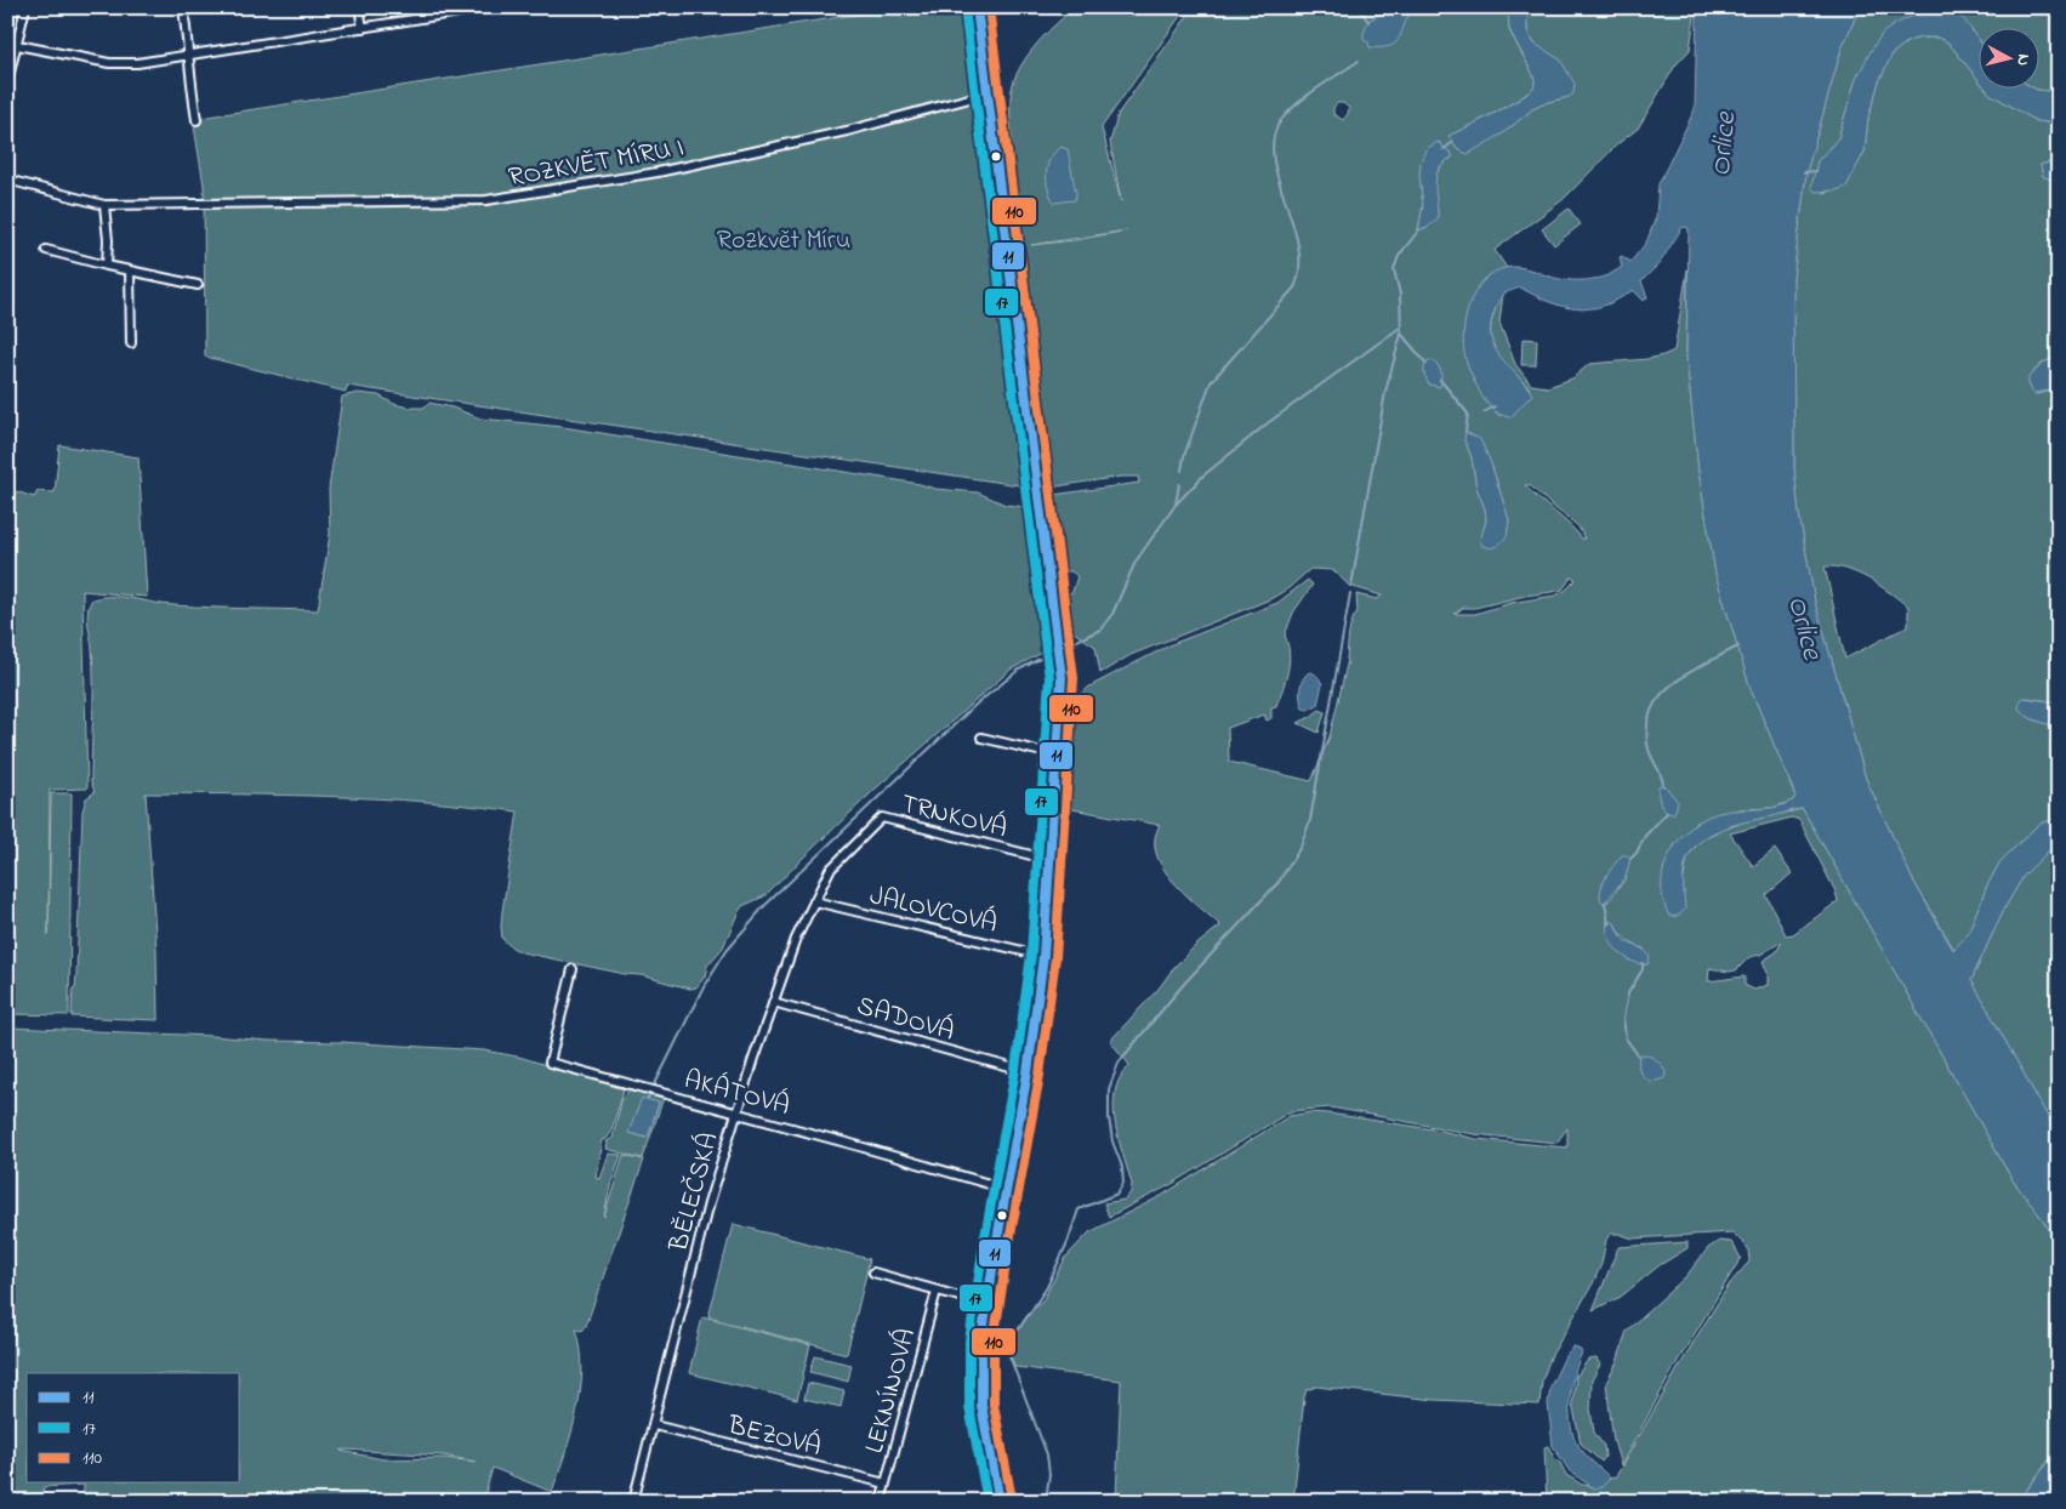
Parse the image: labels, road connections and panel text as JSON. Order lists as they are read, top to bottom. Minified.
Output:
{"streets":{"street":["ROZKVĚT MÍRU I","TRNKOVÁ","JALOVCOVÁ","SADOVÁ","AKÁTOVÁ","BĚLEČSKÁ","LEKNÍNOVÁ","BEZOVÁ"]},"crossings":[["TRNKOVÁ","JALOVCOVÁ"],["TRNKOVÁ","BĚLEČSKÁ"],["JALOVCOVÁ","BĚLEČSKÁ"],["SADOVÁ","BĚLEČSKÁ"],["AKÁTOVÁ","BĚLEČSKÁ"],["BĚLEČSKÁ","BEZOVÁ"],["LEKNÍNOVÁ","BEZOVÁ"]],"water":["Orlice"],"parks":["Rozkvět Míru"],"lines":["transit line 11","transit line 110","transit line 17"],"legend":["11","17","110"],"north":"right"}
